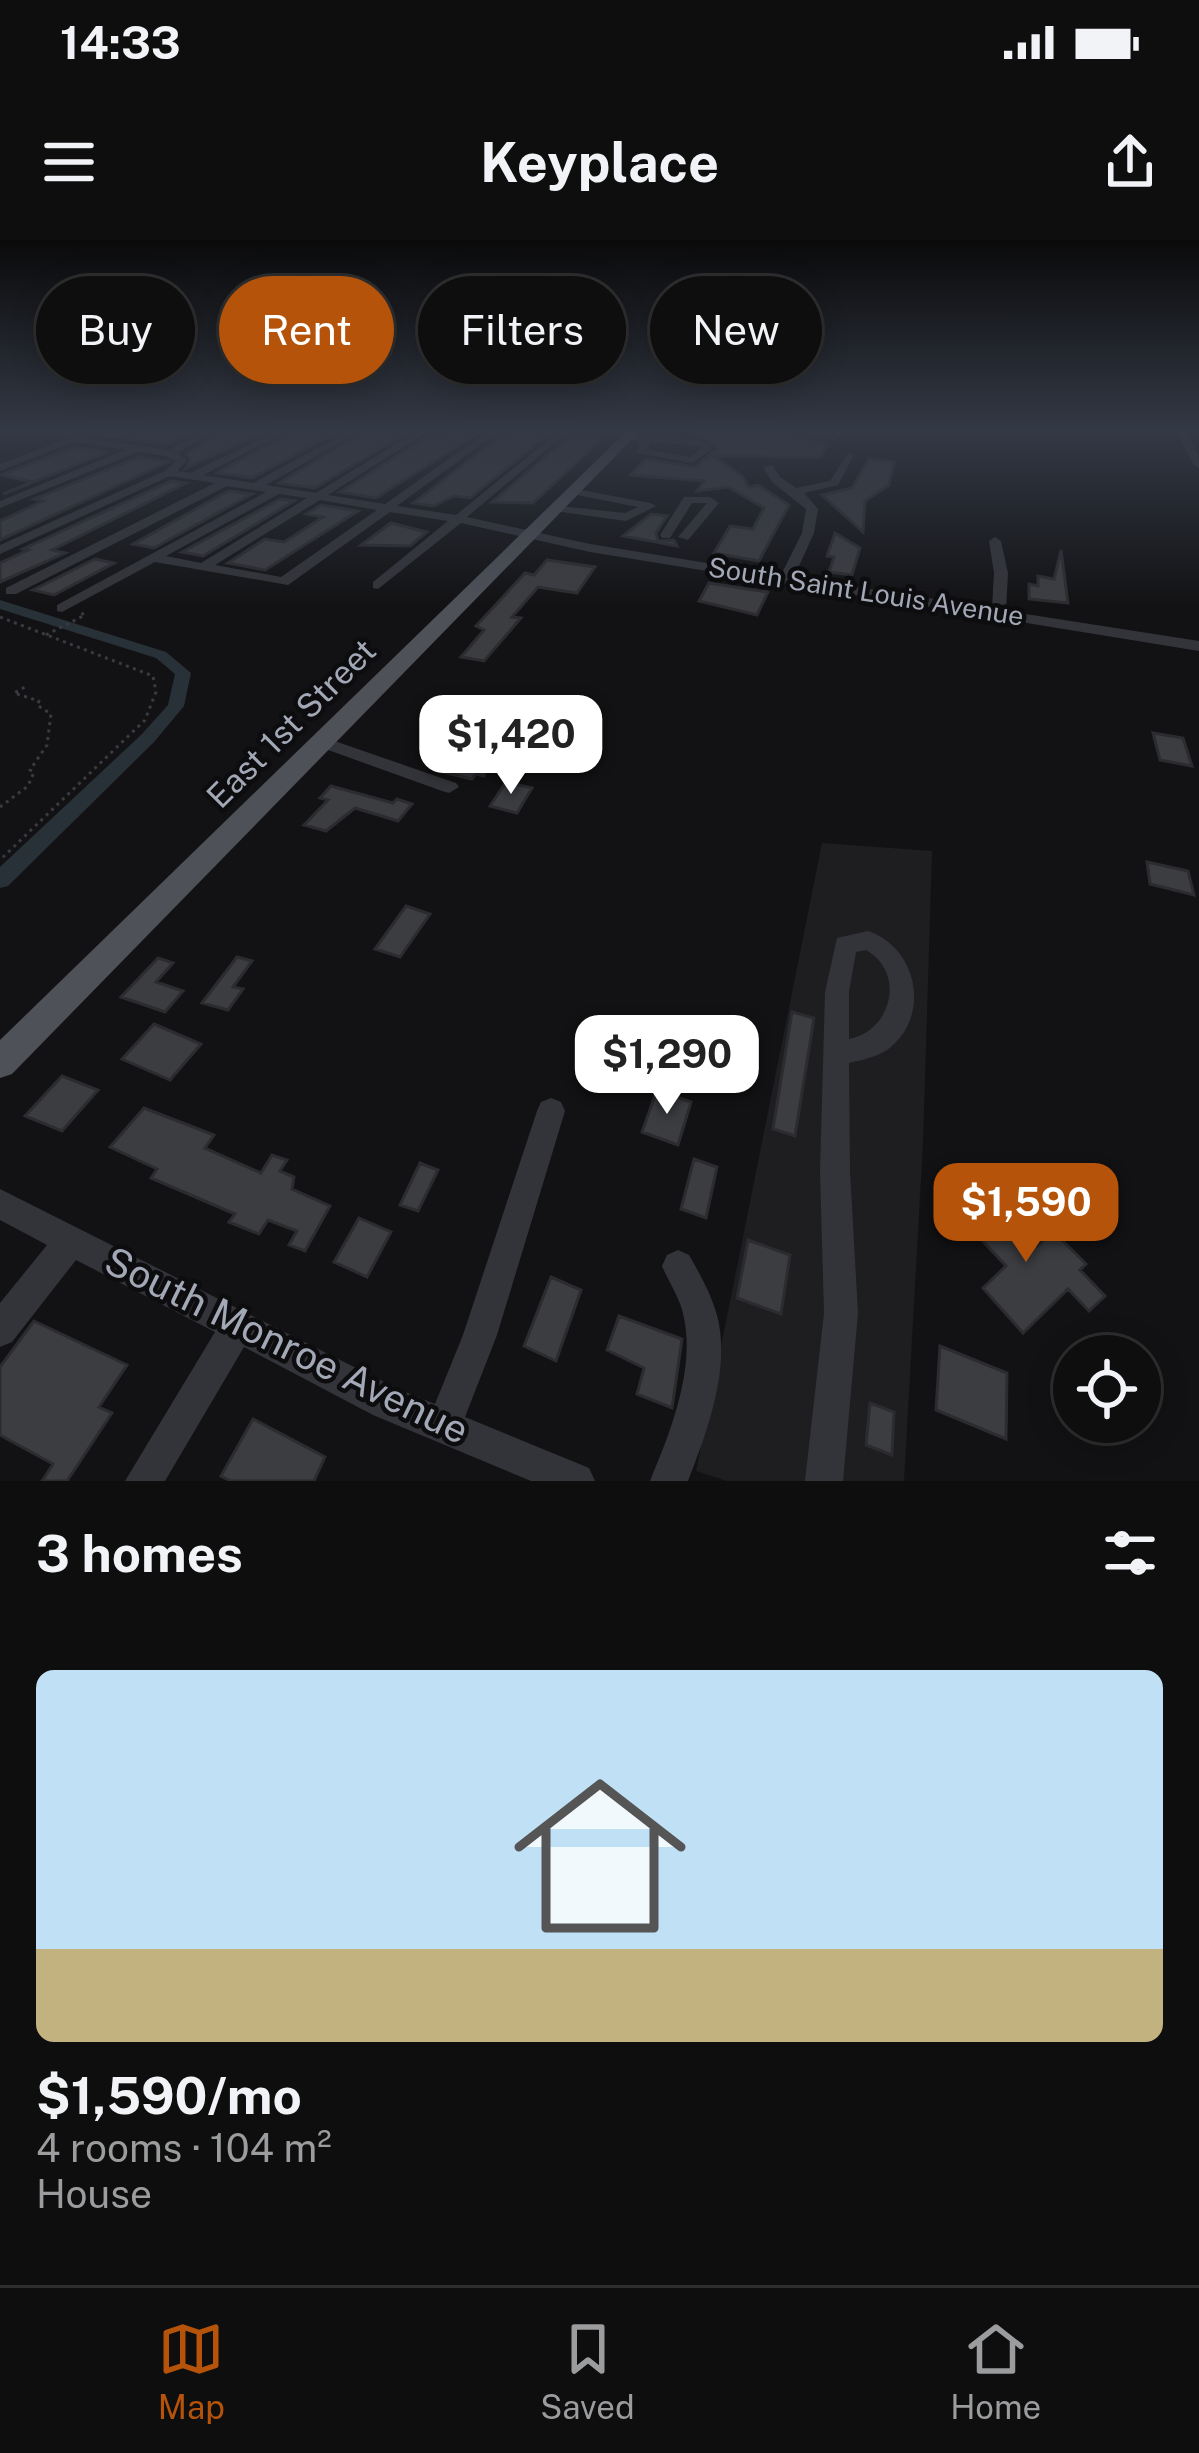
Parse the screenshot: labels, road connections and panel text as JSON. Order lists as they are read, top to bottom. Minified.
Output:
{"streets":{"main road":["East 1st Street"],"street":["South Saint Louis Avenue","South Monroe Avenue"]},"crossings":[["South Saint Louis Avenue","East 1st Street"]],"page":{"status":"14:33","header":"Keyplace","chip":["Buy","Rent","Filters","New"],"price":["$1,420","$1,290","$1,590"],"heading":"3 homes","list":[{"name":"$1,590/mo","note":"4 rooms · 104 m² · House"}],"tabs":["Map","Saved","Home"]}}
